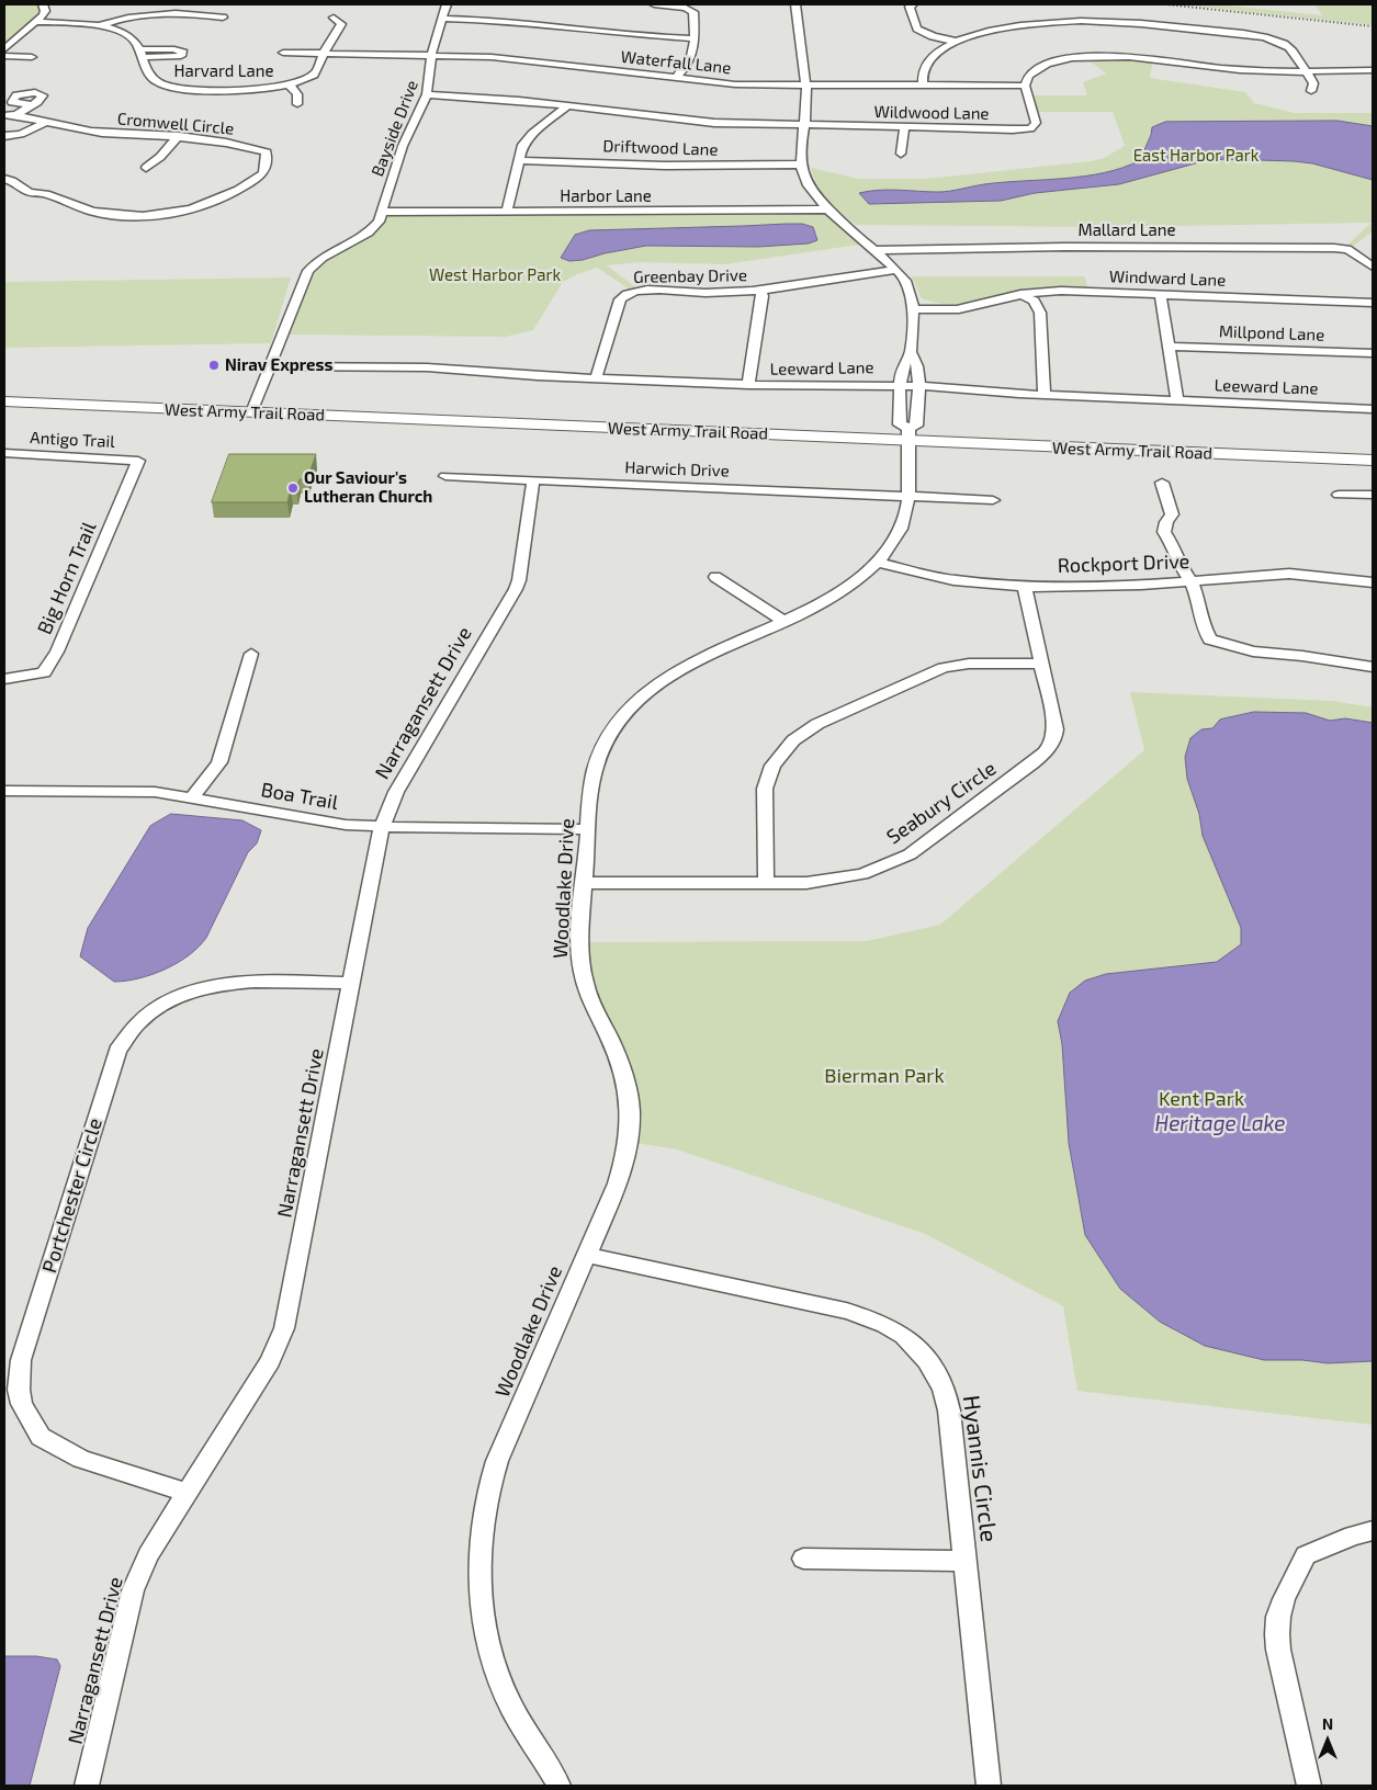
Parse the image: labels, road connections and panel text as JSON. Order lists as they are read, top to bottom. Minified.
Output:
{"streets":{"main road":["West Army Trail Road"],"street":["Waterfall Lane","Harvard Lane","Wildwood Lane","Cromwell Circle","Bayside Drive","Driftwood Lane","Harbor Lane","Mallard Lane","Greenbay Drive","Windward Lane","Millpond Lane","Leeward Lane","Antigo Trail","Harwich Drive","Rockport Drive","Big Horn Trail","Narragansett Drive","Boa Trail","Seabury Circle","Woodlake Drive","Portchester Circle","Hyannis Circle"]},"crossings":[["Waterfall Lane","Harvard Lane"],["Waterfall Lane","Wildwood Lane"],["Waterfall Lane","Bayside Drive"],["Wildwood Lane","Bayside Drive"],["Bayside Drive","Harbor Lane"],["Bayside Drive","Leeward Lane"],["Bayside Drive","West Army Trail Road"],["Greenbay Drive","Leeward Lane"],["Greenbay Drive","Woodlake Drive"],["Windward Lane","Woodlake Drive"],["Leeward Lane","Woodlake Drive"],["West Army Trail Road","Woodlake Drive"],["Antigo Trail","Big Horn Trail"],["Harwich Drive","Narragansett Drive"],["Harwich Drive","Woodlake Drive"],["Rockport Drive","Seabury Circle"],["Rockport Drive","Woodlake Drive"],["Narragansett Drive","Boa Trail"],["Narragansett Drive","Portchester Circle"],["Boa Trail","Woodlake Drive"],["Seabury Circle","Woodlake Drive"],["Woodlake Drive","Hyannis Circle"]],"water":["Heritage Lake"],"parks":["East Harbor Park","West Harbor Park","Bierman Park","Kent Park"],"places":["Nirav Express","Our Saviour's Lutheran Church"],"north":"top"}
